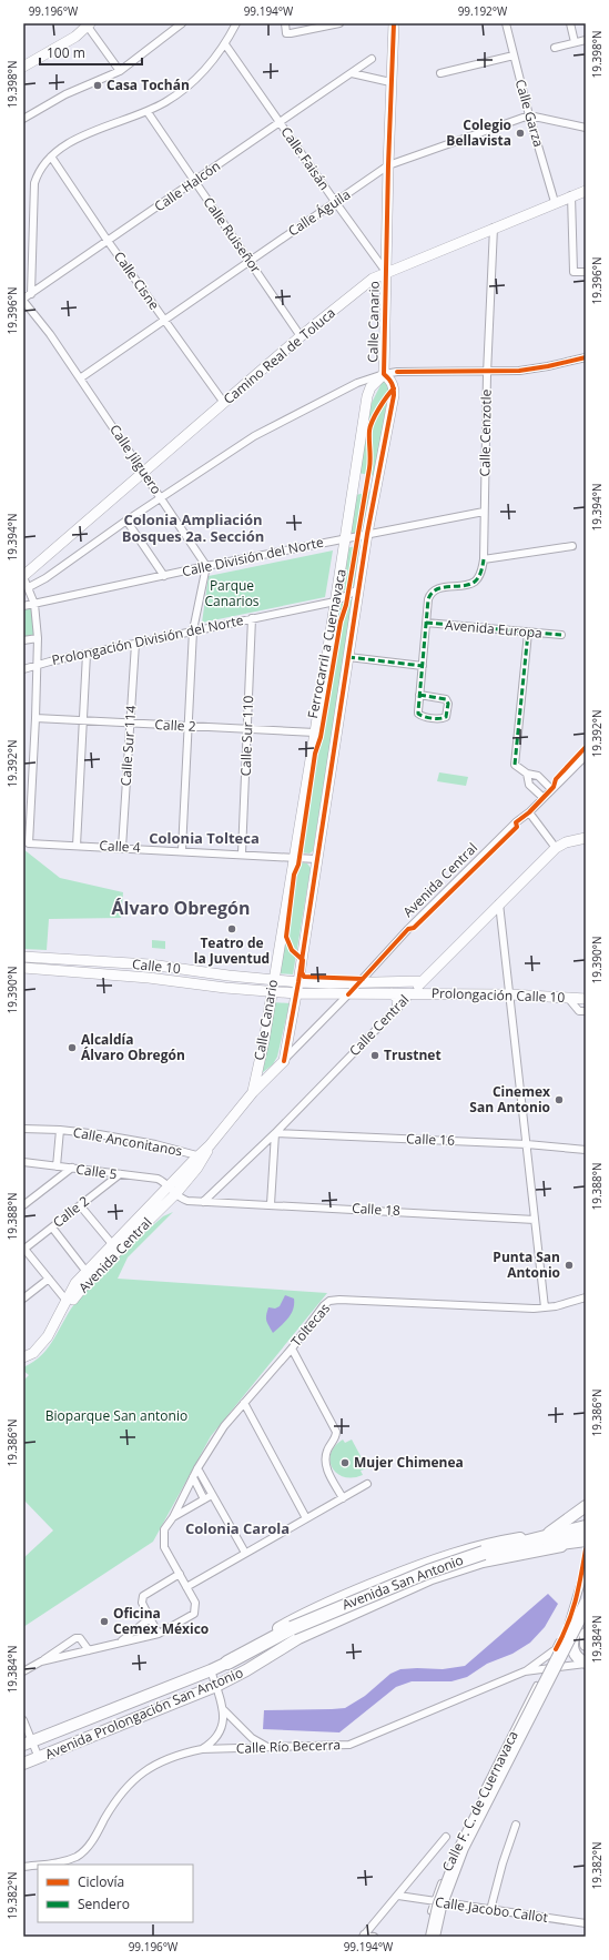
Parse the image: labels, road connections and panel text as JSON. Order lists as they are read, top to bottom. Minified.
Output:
{"streets":{"highway":["Avenida San Antonio"],"main road":["Avenida Prolongación San Antonio"],"street":["Calle Garza","Calle Faisán","Calle Halcón","Calle Águila","Calle Ruiseñor","Calle Cisne","Calle Canario","Camino Real de Toluca","Calle Cenzotle","Calle Jilguero","Calle División del Norte","Avenida Europa","Prolongación División del Norte","Calle 2","Calle Sur 110","Calle Sur 114","Calle 4","Avenida Central","Calle 10","Prolongación Calle 10","Calle Central","Calle 16","Calle Anconitanos","Calle 5","Calle 18","Toltecas","Calle Río Becerra","Calle F. C. de Cuernavaca","Calle Jacobo Callot"],"cycle path":["Ferrocarril a Cuernavaca"]},"crossings":[["Calle Garza","Calle Águila"],["Calle Garza","Camino Real de Toluca"],["Calle Faisán","Calle Halcón"],["Calle Faisán","Calle Águila"],["Calle Faisán","Calle Canario"],["Calle Faisán","Camino Real de Toluca"],["Calle Halcón","Calle Ruiseñor"],["Calle Halcón","Calle Cisne"],["Calle Halcón","Calle Jilguero"],["Calle Águila","Calle Ruiseñor"],["Calle Águila","Calle Cisne"],["Calle Águila","Calle Canario"],["Calle Águila","Calle Jilguero"],["Calle Ruiseñor","Camino Real de Toluca"],["Calle Cisne","Camino Real de Toluca"],["Calle Canario","Camino Real de Toluca"],["Calle Canario","Calle División del Norte"],["Calle Canario","Prolongación División del Norte"],["Calle Canario","Calle 2"],["Calle Canario","Calle 4"],["Calle Canario","Avenida Central"],["Calle Canario","Calle 10"],["Camino Real de Toluca","Calle Cenzotle"],["Camino Real de Toluca","Calle Jilguero"],["Calle Cenzotle","Calle División del Norte"],["Calle Jilguero","Calle División del Norte"],["Prolongación División del Norte","Calle Sur 110"],["Prolongación División del Norte","Calle Sur 114"],["Calle 2","Calle Sur 110"],["Calle 2","Calle Sur 114"],["Calle 2","Calle 4"],["Calle 2","Calle 5"],["Calle Sur 110","Calle 4"],["Calle Sur 114","Calle 4"],["Avenida Central","Calle 10"],["Avenida Central","Calle Anconitanos"],["Avenida Central","Calle 5"],["Avenida Central","Calle 18"],["Calle 10","Prolongación Calle 10"],["Calle 10","Calle Central"],["Prolongación Calle 10","Calle Central"],["Calle Central","Calle 16"],["Calle Central","Calle 18"],["Calle 5","Calle 18"],["Avenida San Antonio","Avenida Prolongación San Antonio"],["Calle Río Becerra","Calle F. C. de Cuernavaca"],["Calle F. C. de Cuernavaca","Calle Jacobo Callot"]],"districts":["Colonia Ampliación Bosques 2a. Sección","Colonia Tolteca","Álvaro Obregón","Colonia Carola"],"parks":["Parque Canarios","Bioparque San antonio"],"places":["Casa Tochán","Colegio Bellavista","Teatro de la Juventud","Alcaldía Álvaro Obregón","Trustnet","Cinemex San Antonio","Punta San Antonio","Mujer Chimenea","Oficina Cemex México"],"legend":["Ciclovía","Sendero"],"scale_bar":"100 m","coordinates":["99.196°W","99.194°W","99.192°W","19.398°N","19.396°N","19.394°N","19.392°N","19.390°N","19.388°N","19.386°N","19.384°N","19.382°N"]}
